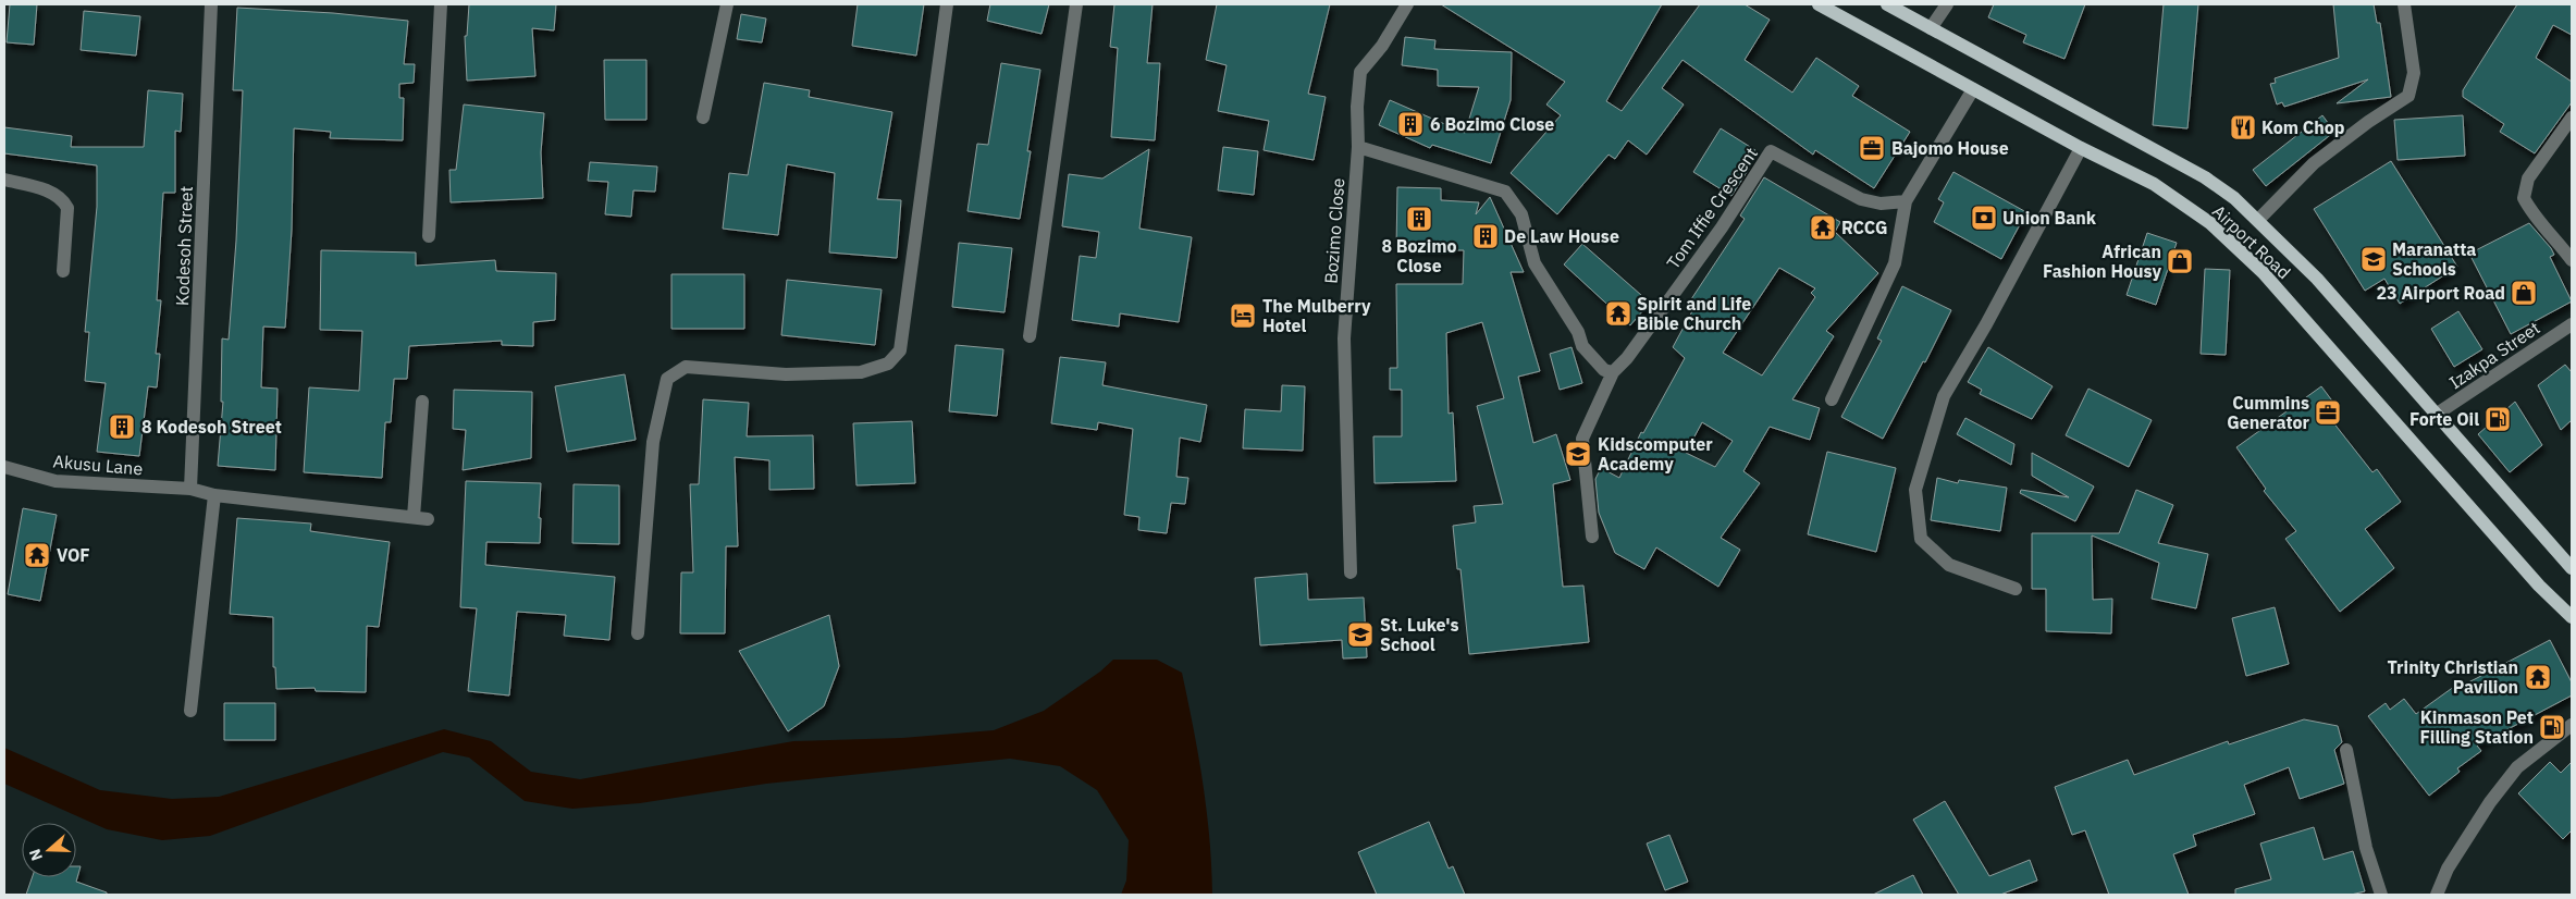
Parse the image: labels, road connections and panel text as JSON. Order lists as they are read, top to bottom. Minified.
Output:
{"streets":{"main road":["Airport Road"],"street":["Tom Iffie Crescent","Bozimo Close","Kodesoh Street","Izakpa Street","Akusu Lane"]},"crossings":[["Airport Road","Izakpa Street"],["Kodesoh Street","Akusu Lane"]],"places":{"building":["6 Bozimo Close","8 Bozimo Close","De Law House","8 Kodesoh Street"],"restaurant":["Kom Chop"],"office":["Bajomo House","Cummins Generator"],"bank":["Union Bank"],"temple":["RCCG","Spirit and Life Bible Church","VOF","Trinity Christian Pavilion"],"school or university":["Maranatta Schools","Kidscomputer Academy","St. Luke's School"],"shop":["African Fashion Housy","23 Airport Road"],"hotel":["The Mulberry Hotel"],"fuel station":["Forte Oil","Kinmason Pet Filling Station"]},"north":"left"}
